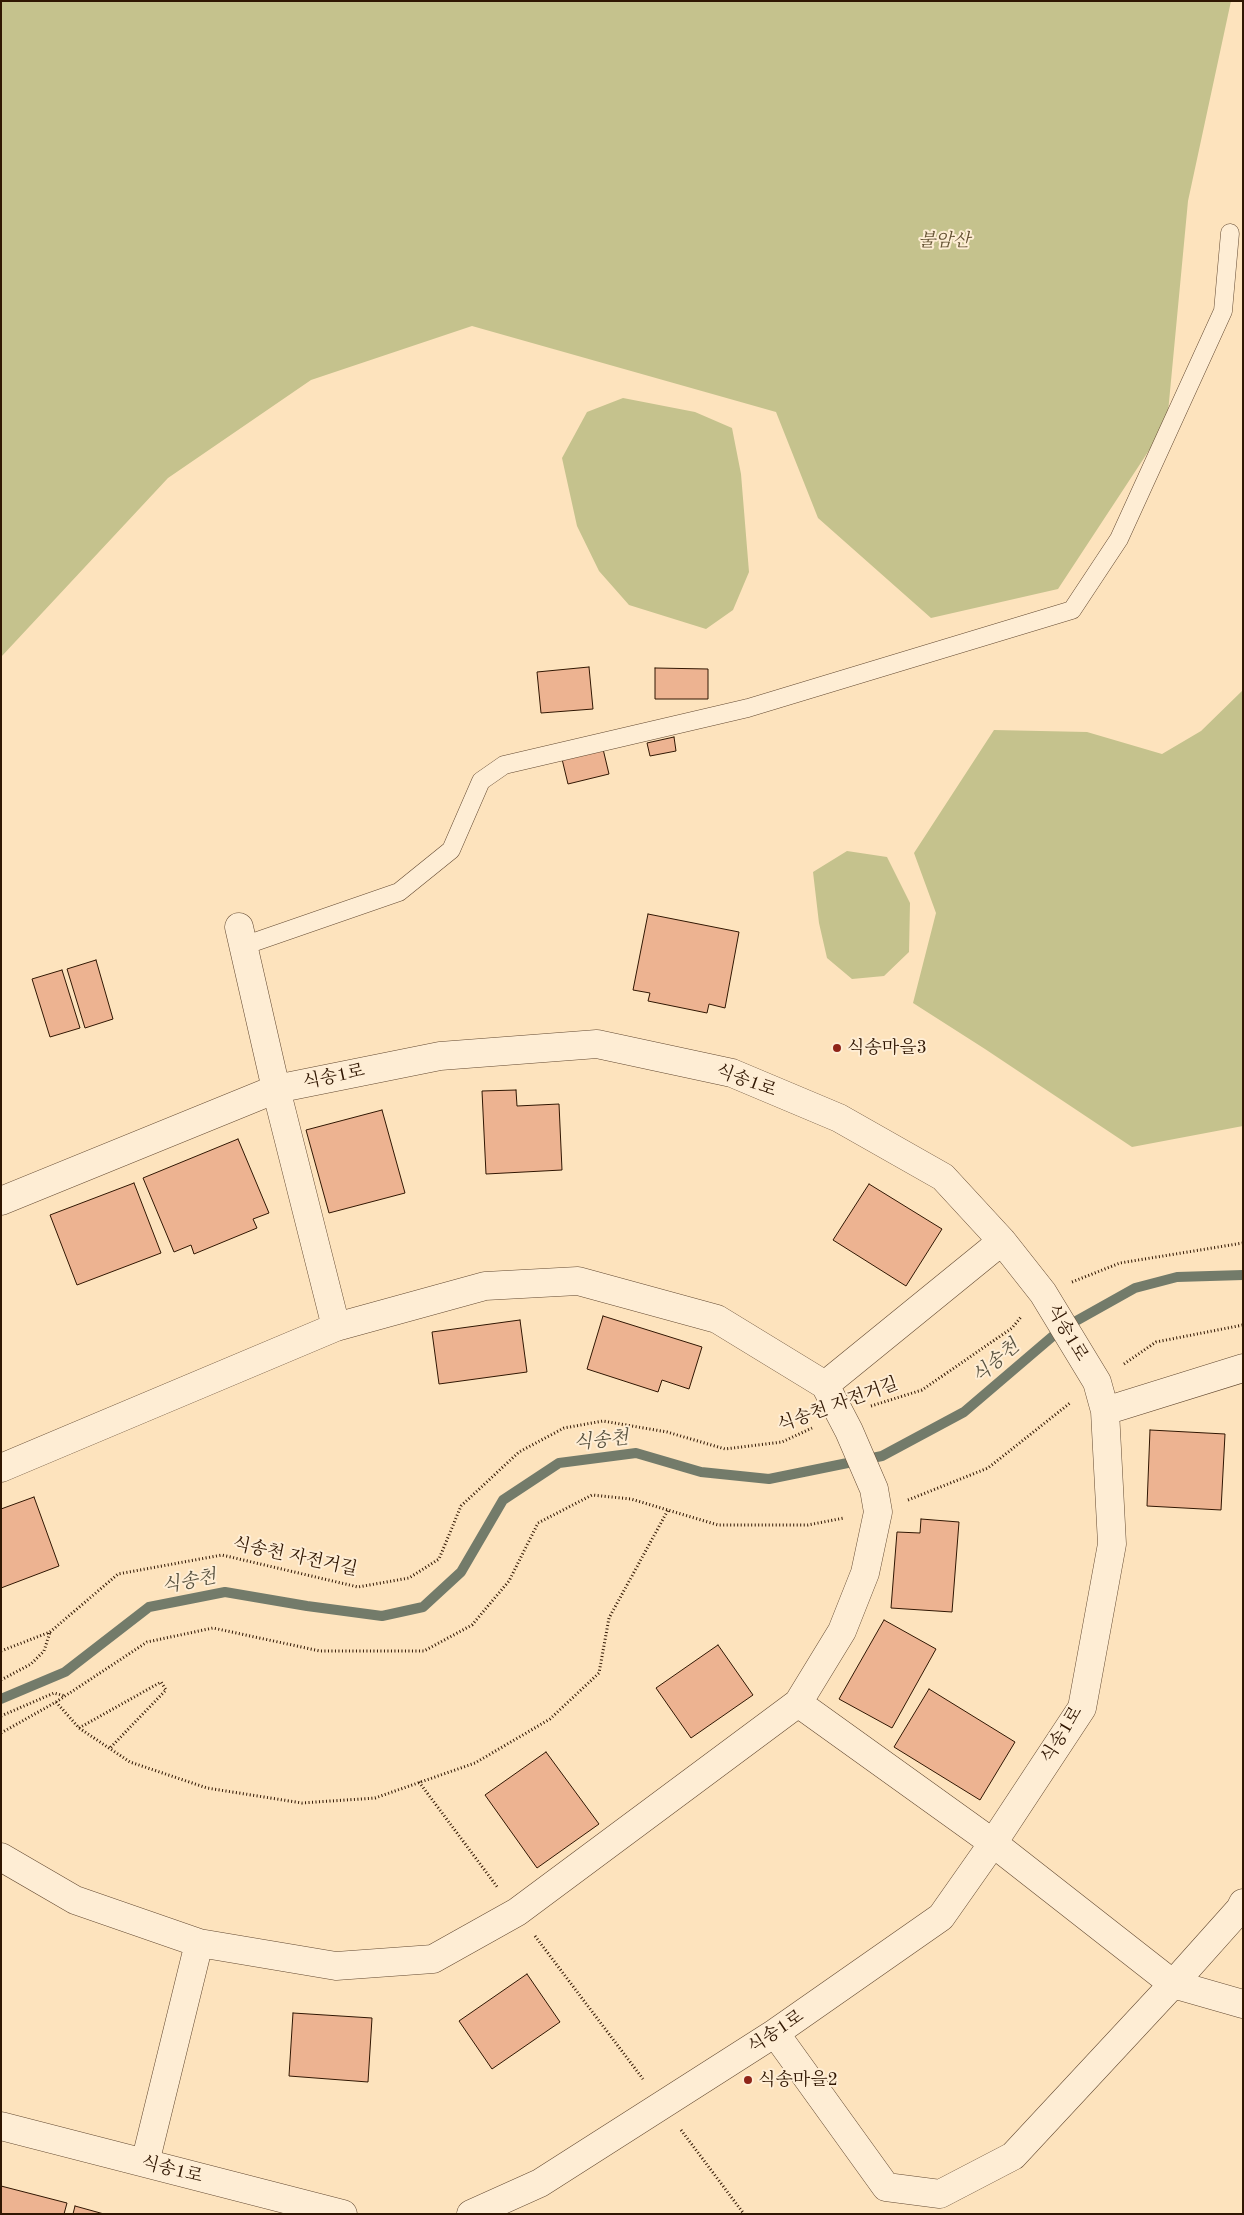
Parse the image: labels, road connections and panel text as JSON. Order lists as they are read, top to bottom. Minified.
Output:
{"streets":{"street":["식송1로"],"path":["식송천 자전거길"]},"crossings":[["식송1로","식송천 자전거길"]],"water":["식송천"],"parks":["불암산"],"places":["식송마을3","식송마을2"]}
